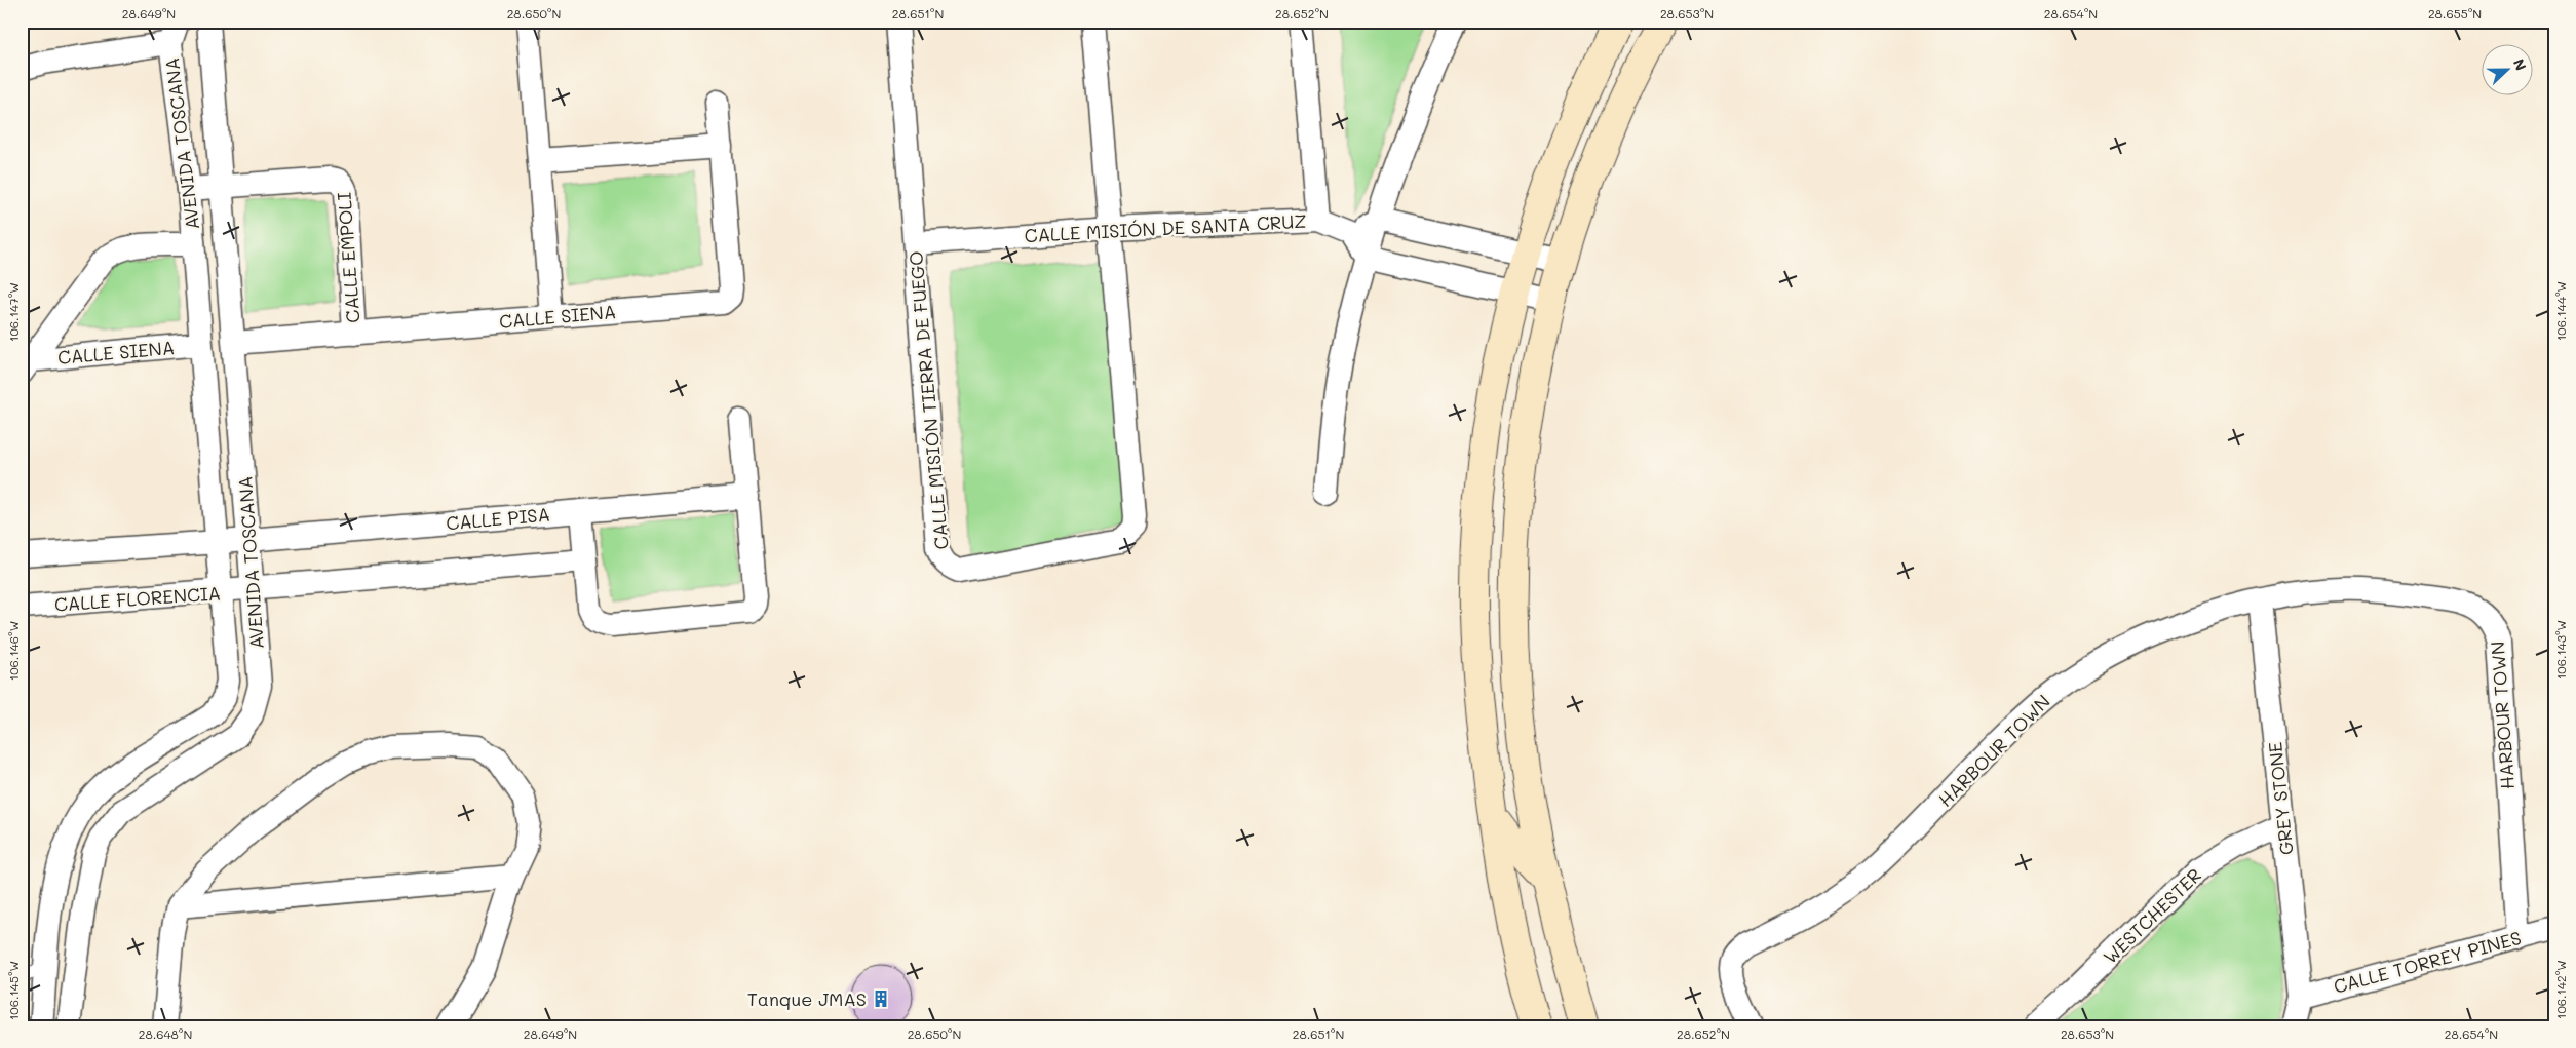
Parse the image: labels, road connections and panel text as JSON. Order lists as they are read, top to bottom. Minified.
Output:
{"streets":{"street":["AVENIDA TOSCANA","CALLE MISIÓN DE SANTA CRUZ","CALLE EMPOLI","CALLE SIENA","CALLE MISIÓN TIERRA DE FUEGO","CALLE PISA","CALLE FLORENCIA","HARBOUR TOWN","GREY STONE","WESTCHESTER","CALLE TORREY PINES"]},"crossings":[["AVENIDA TOSCANA","CALLE EMPOLI"],["AVENIDA TOSCANA","CALLE SIENA"],["AVENIDA TOSCANA","CALLE PISA"],["AVENIDA TOSCANA","CALLE FLORENCIA"],["CALLE MISIÓN DE SANTA CRUZ","CALLE MISIÓN TIERRA DE FUEGO"],["CALLE EMPOLI","CALLE SIENA"],["HARBOUR TOWN","GREY STONE"],["HARBOUR TOWN","CALLE TORREY PINES"],["GREY STONE","WESTCHESTER"],["GREY STONE","CALLE TORREY PINES"]],"places":{"building":["Tanque JMAS"]},"north":"right","coordinates":["28.649°N","28.650°N","28.651°N","28.652°N","28.653°N","28.654°N","28.655°N","106.144°W","106.147°W","106.143°W","106.146°W","106.142°W","106.145°W","28.648°N"]}
